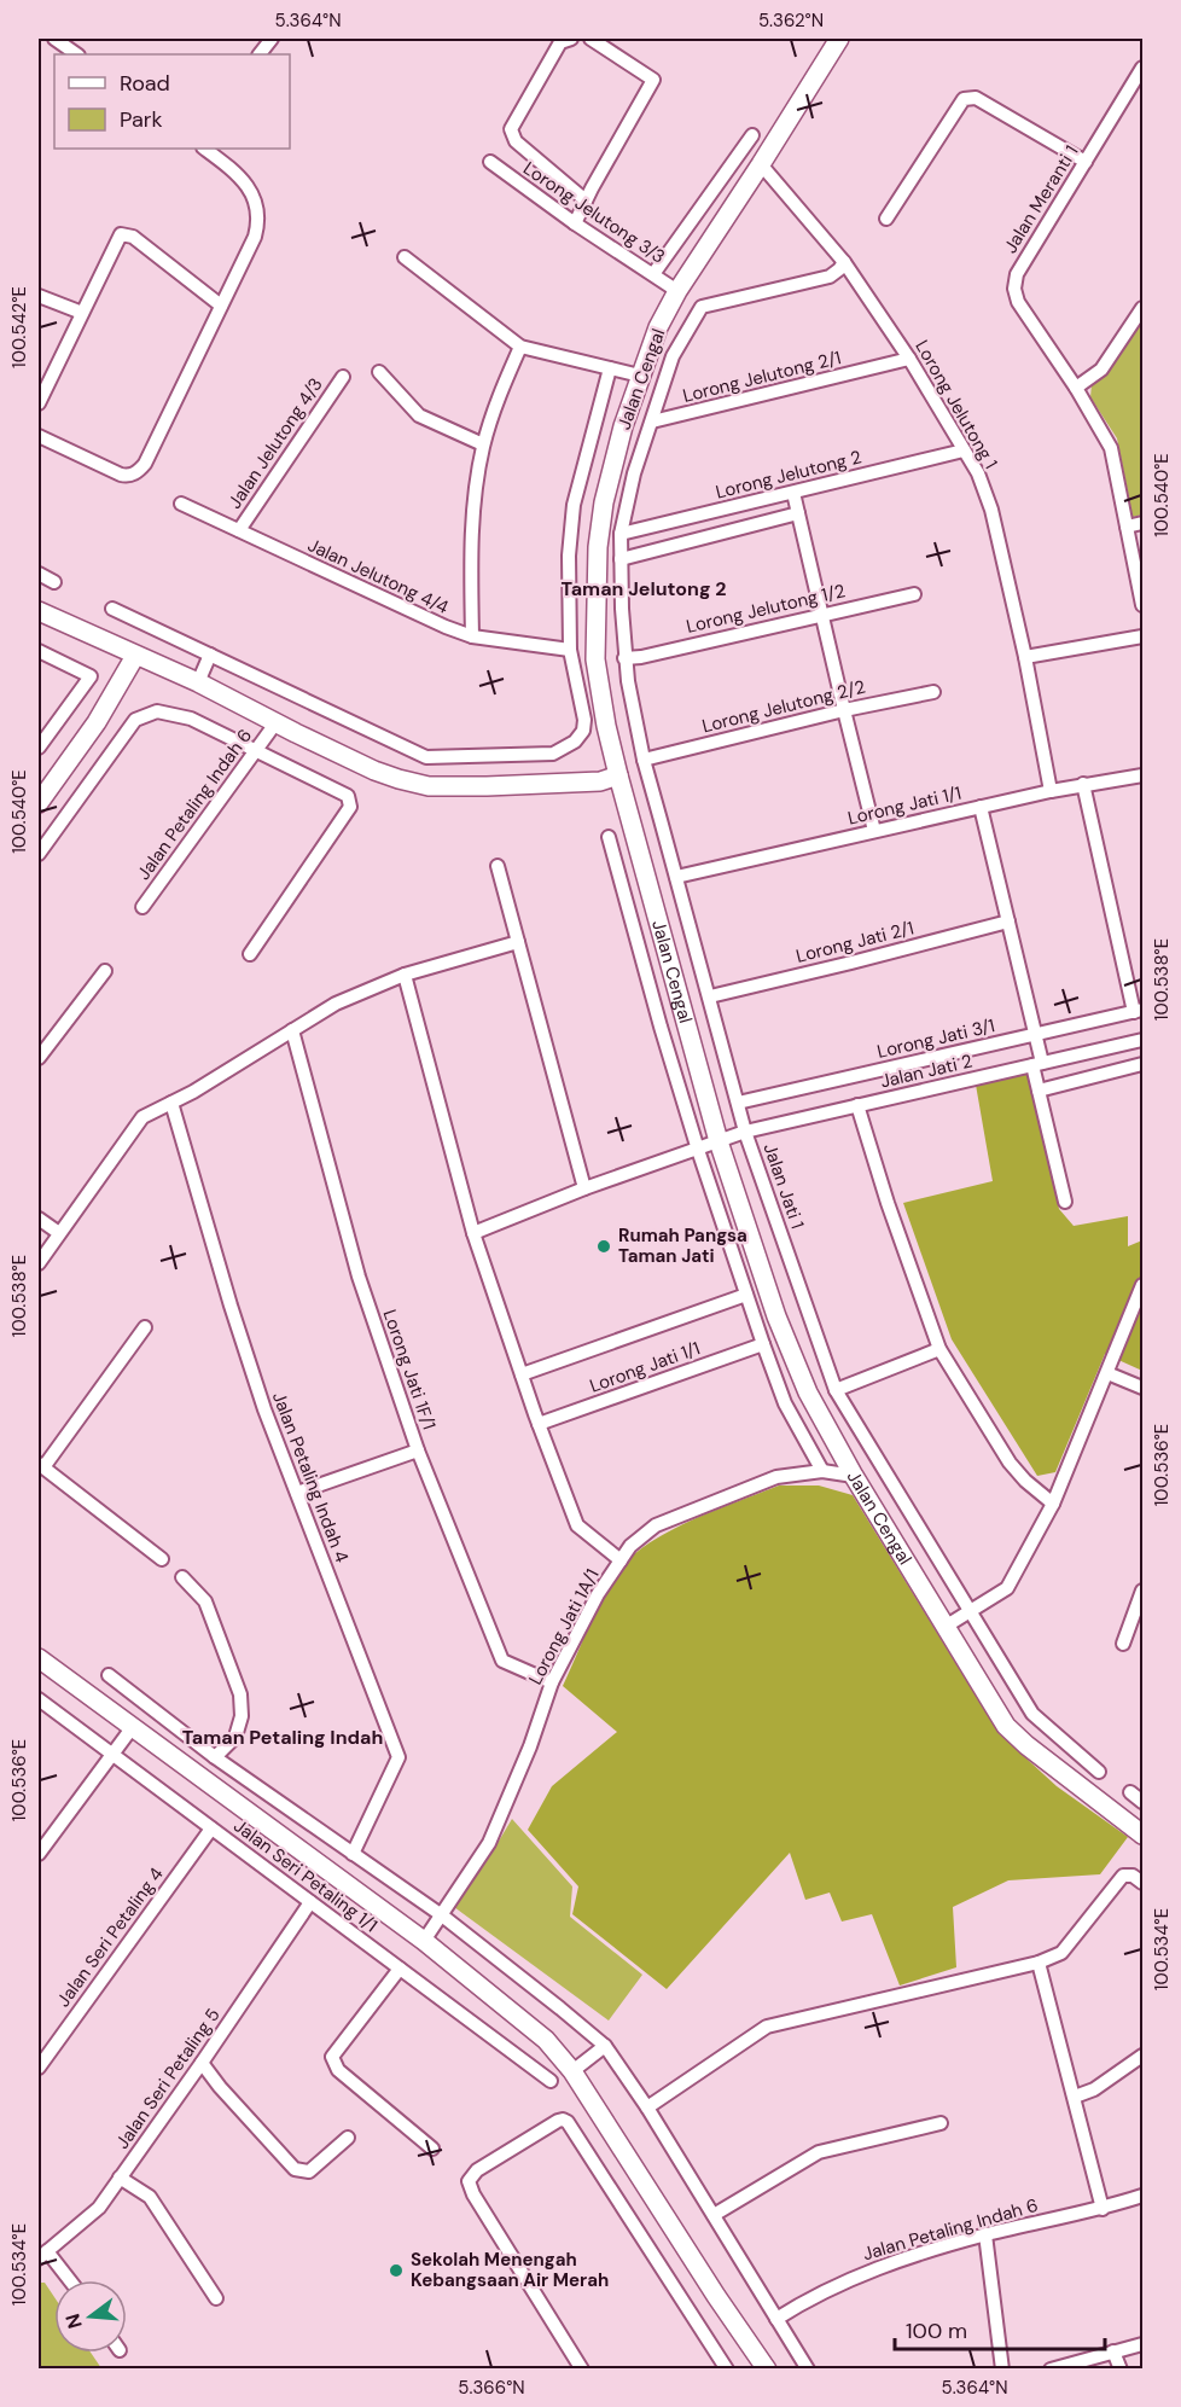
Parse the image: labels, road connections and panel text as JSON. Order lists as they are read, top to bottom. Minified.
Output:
{"streets":{"street":["Jalan Meranti 1","Lorong Jelutong 3/3","Lorong Jelutong 2/1","Jalan Cengal","Lorong Jelutong 1","Jalan Jelutong 4/3","Lorong Jelutong 2","Jalan Jelutong 4/4","Lorong Jelutong 1/2","Lorong Jelutong 2/2","Jalan Petaling Indah 6","Lorong Jati 1/1","Lorong Jati 2/1","Lorong Jati 3/1","Jalan Jati 2","Jalan Jati 1","Lorong Jati 1F/1","Jalan Petaling Indah 4","Lorong Jati 1A/1","Jalan Seri Petaling 1/1","Jalan Seri Petaling 4","Jalan Seri Petaling 5"]},"crossings":[["Lorong Jelutong 3/3","Jalan Cengal"],["Lorong Jelutong 2/1","Lorong Jelutong 1"],["Lorong Jelutong 2/1","Jalan Jati 1"],["Jalan Cengal","Lorong Jelutong 1"],["Jalan Cengal","Lorong Jelutong 2"],["Jalan Cengal","Jalan Jati 2"],["Jalan Cengal","Lorong Jati 1A/1"],["Lorong Jelutong 1","Lorong Jelutong 2"],["Lorong Jelutong 1","Lorong Jati 1/1"],["Lorong Jelutong 1","Jalan Jati 1"],["Jalan Jelutong 4/3","Jalan Jelutong 4/4"],["Lorong Jelutong 2","Jalan Jati 1"],["Lorong Jelutong 1/2","Jalan Jati 1"],["Lorong Jelutong 2/2","Jalan Jati 1"],["Lorong Jati 1/1","Jalan Jati 1"],["Lorong Jati 2/1","Jalan Jati 1"],["Lorong Jati 3/1","Jalan Jati 1"],["Jalan Jati 2","Jalan Jati 1"],["Lorong Jati 1F/1","Lorong Jati 1A/1"],["Jalan Seri Petaling 1/1","Jalan Seri Petaling 4"],["Jalan Seri Petaling 1/1","Jalan Seri Petaling 5"]],"districts":["Taman Jelutong 2","Taman Petaling Indah"],"places":["Rumah Pangsa Taman Jati","Sekolah Menengah Kebangsaan Air Merah"],"legend":["Road","Park"],"scale_bar":"100 m","north":"left","coordinates":["5.364°N","5.362°N","100.542°E","100.540°E","100.538°E","100.536°E","100.534°E","5.366°N"]}
